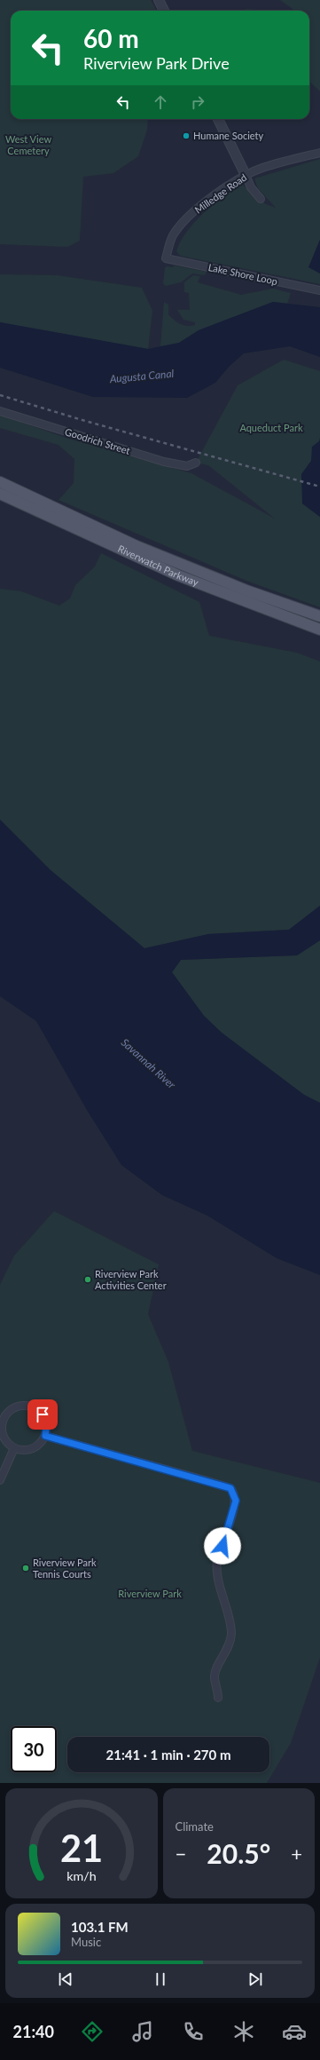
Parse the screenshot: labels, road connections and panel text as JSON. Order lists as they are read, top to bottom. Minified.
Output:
{"streets":{"main road":["Riverwatch Parkway"],"street":["Milledge Road","Lake Shore Loop","Goodrich Street"]},"crossings":[["Milledge Road","Lake Shore Loop"]],"water":["Augusta Canal","Savannah River"],"parks":["West View Cemetery","Aqueduct Park","Riverview Park"],"places":["Humane Society","Riverview Park Activities Center","Riverview Park Tennis Courts"],"page":{"turn":["60 m","Riverview Park Drive"],"limit":"30","trip":"21:41 · 1 min · 270 m","tile":"Climate","heat":["−","20.5°","+"],"song":["103.1 FM","Music"],"tabs":"21:40","gauge":["21","km/h"]}}
